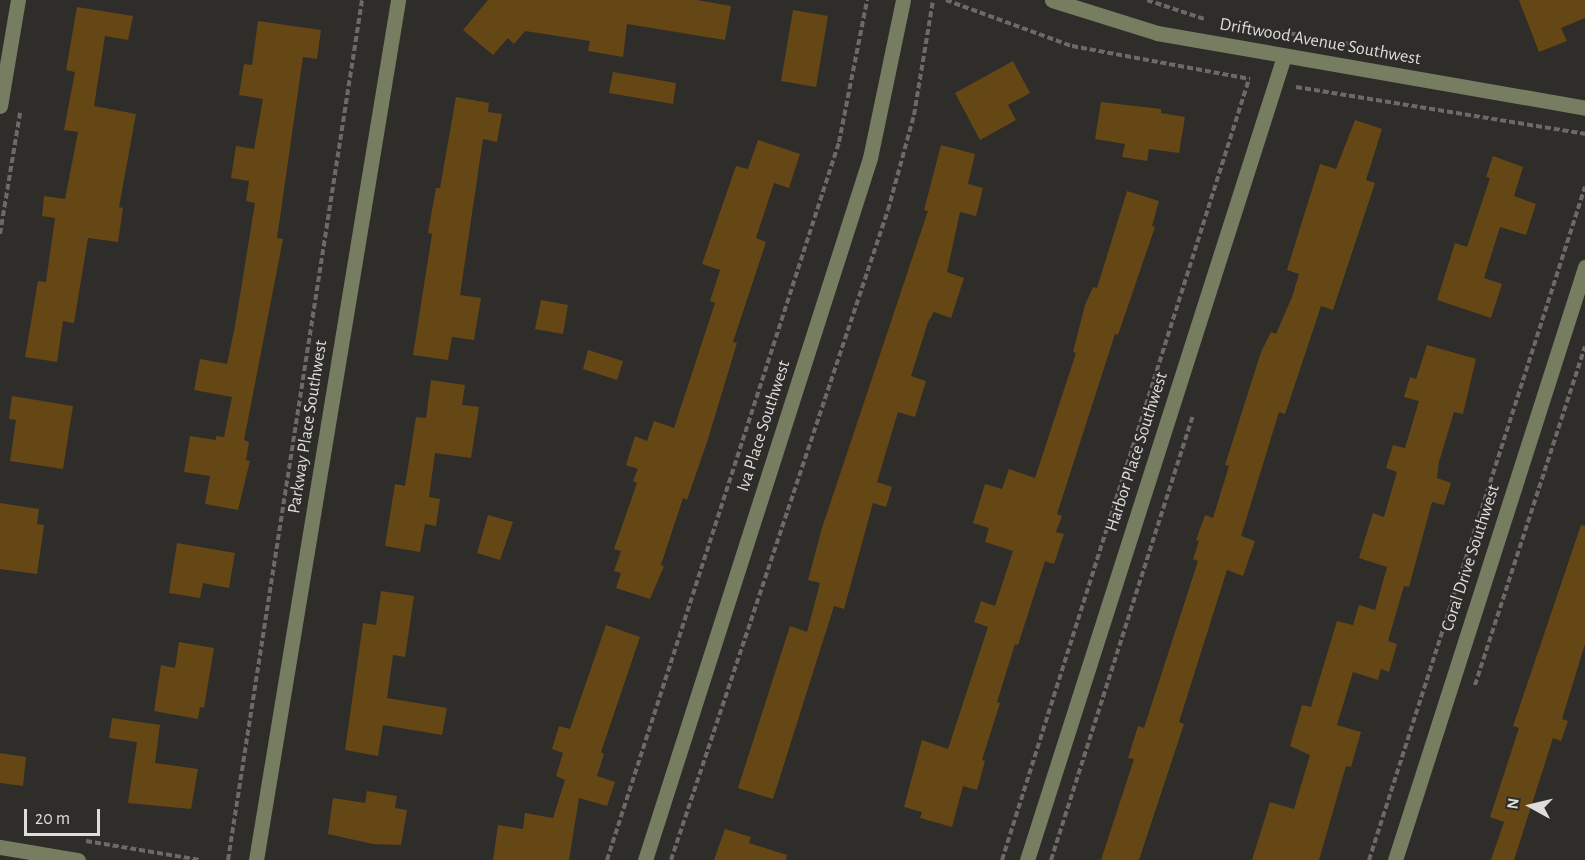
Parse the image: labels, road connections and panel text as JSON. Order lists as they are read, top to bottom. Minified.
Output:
{"streets":{"street":["Driftwood Avenue Southwest","Iva Place Southwest","Parkway Place Southwest","Harbor Place Southwest","Coral Drive Southwest"]},"crossings":[["Driftwood Avenue Southwest","Harbor Place Southwest"]],"scale_bar":"20 m","north":"left"}
